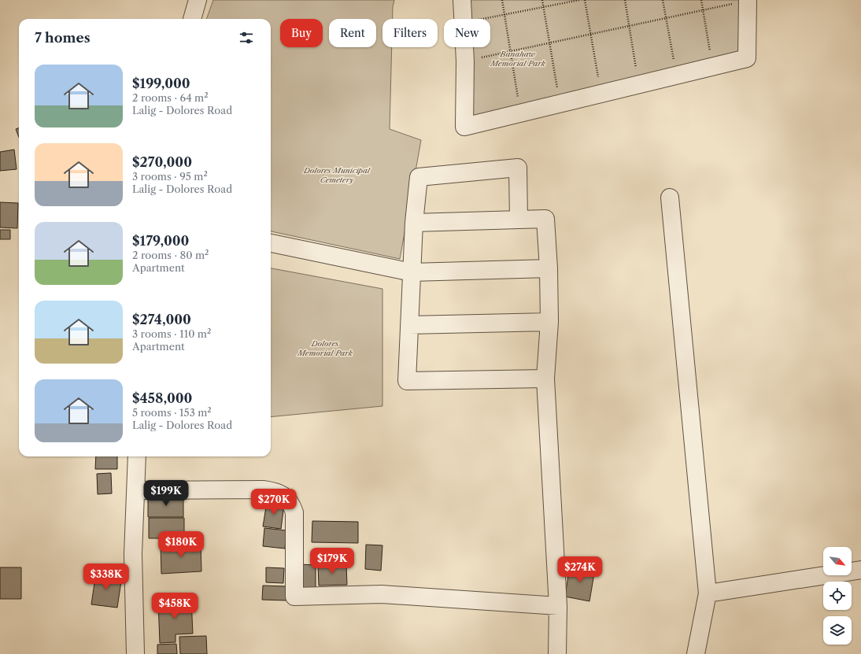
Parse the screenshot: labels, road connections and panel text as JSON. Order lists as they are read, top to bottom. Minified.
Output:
{"parks":["Banahaw Memorial Park","Dolores Municipal Cemetery","Dolores Memorial Park"],"north":"bottom right","page":{"chip":["Buy","Rent","Filters","New"],"heading":"7 homes","list":[{"name":"$199,000","note":"2 rooms · 64 m² · Lalig - Dolores Road"},{"name":"$270,000","note":"3 rooms · 95 m² · Lalig - Dolores Road"},{"name":"$179,000","note":"2 rooms · 80 m² · Apartment"},{"name":"$274,000","note":"3 rooms · 110 m² · Apartment"},{"name":"$458,000","note":"5 rooms · 153 m² · Lalig - Dolores Road"}],"price":["$199K","$270K","$180K","$179K","$274K","$338K","$458K"]}}
